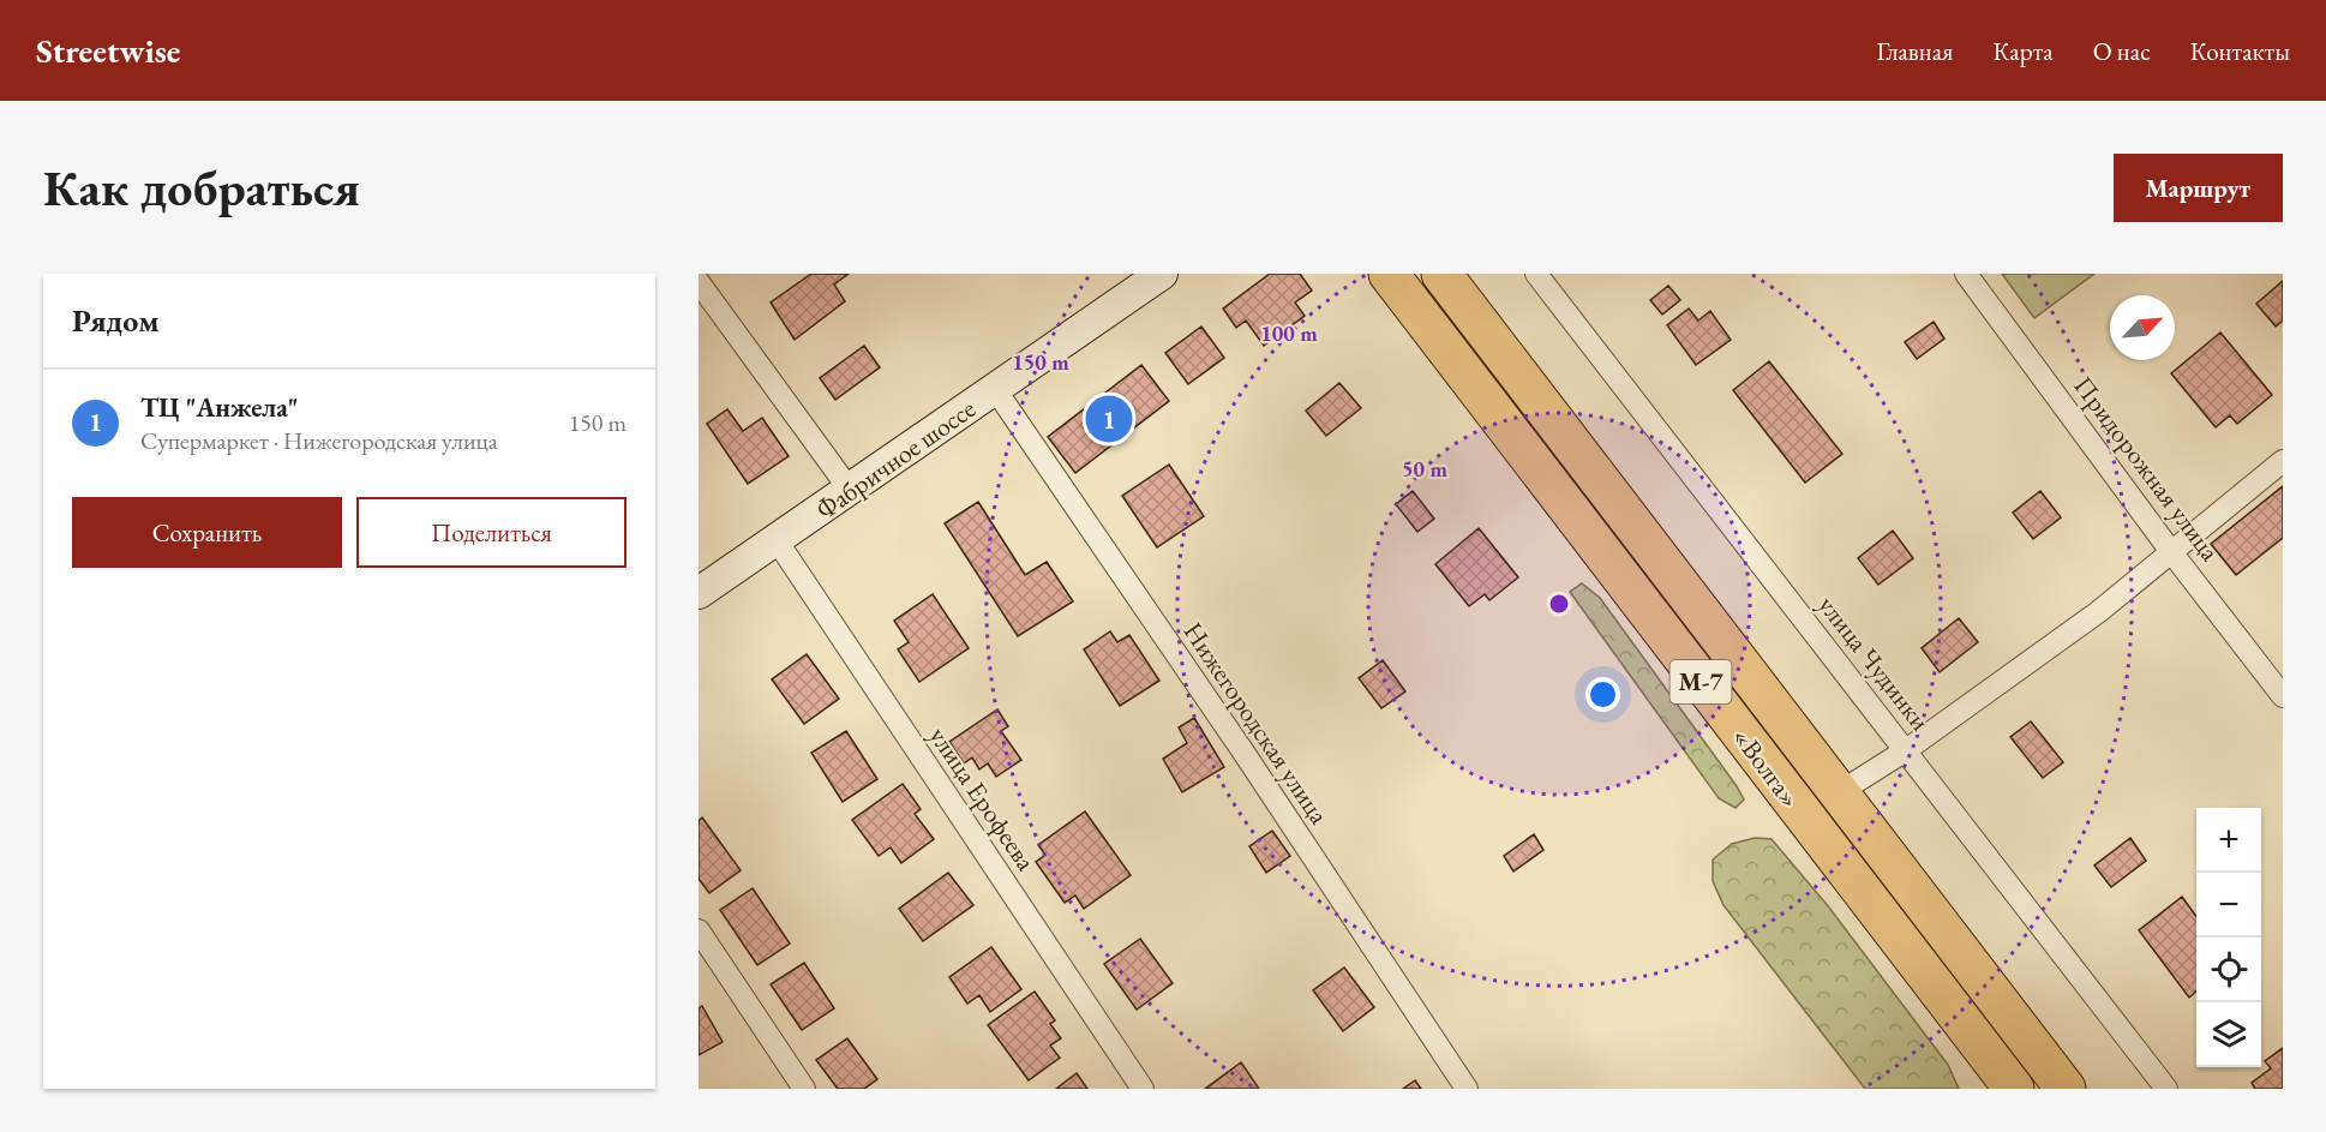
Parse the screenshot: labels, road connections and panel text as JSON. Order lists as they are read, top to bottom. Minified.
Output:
{"streets":{"highway":["М-7","«Волга»"],"main road":["Фабричное шоссе"],"street":["Придорожная улица","улица Чудинки","Нижегородская улица","улица Ерофеева"]},"crossings":[["Фабричное шоссе","Нижегородская улица"],["Фабричное шоссе","улица Ерофеева"]],"north":"top right","page":{"header":"Streetwise","nav":["Главная","Карта","О нас","Контакты"],"buttons":["Маршрут",["Сохранить","Поделиться"]],"title":"Как добраться","heading":"Рядом","list":[{"mark":"1","name":"ТЦ \"Анжела\"","note":"Супермаркет · Нижегородская улица","value":"150 m"}],"pins":"1","map_buttons":["+","−"]},"rings":["100 m","150 m","50 m"]}
